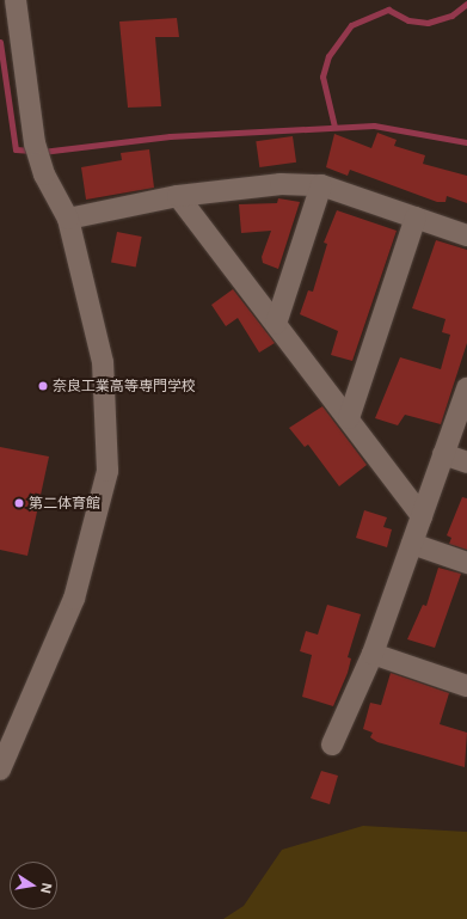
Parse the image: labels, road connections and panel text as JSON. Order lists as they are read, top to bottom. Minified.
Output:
{"places":["奈良工業高等専門学校","第二体育館"],"north":"right"}
